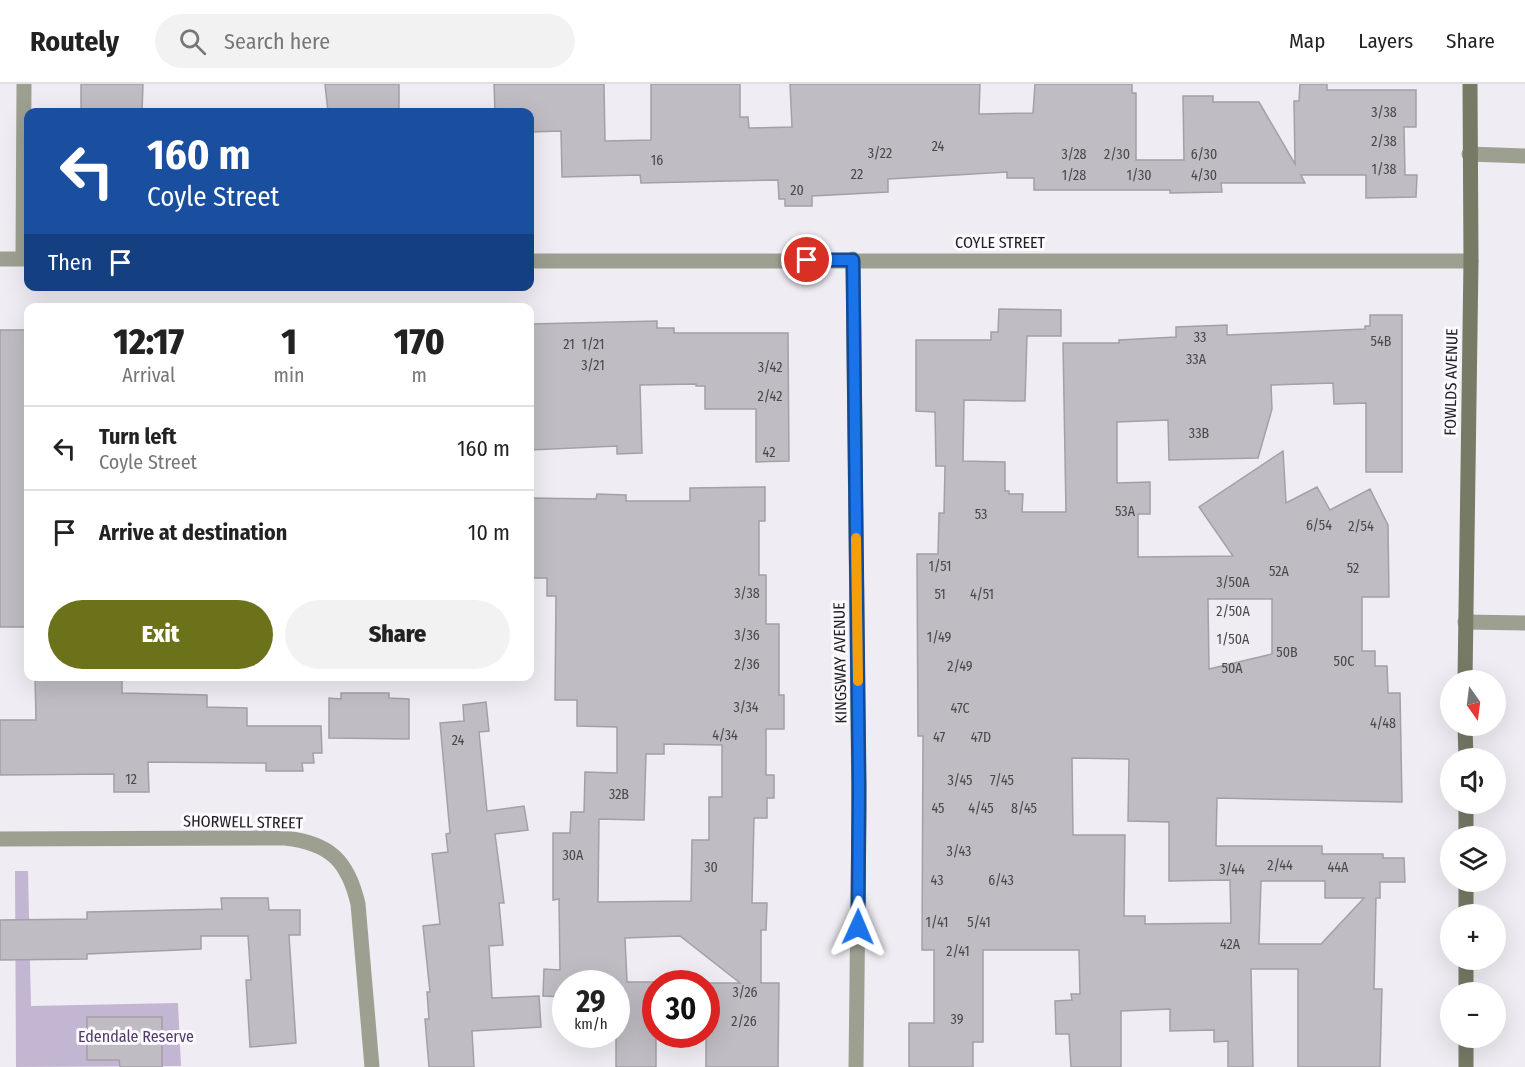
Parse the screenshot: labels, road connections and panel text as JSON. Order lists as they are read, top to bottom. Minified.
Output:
{"streets":{"street":["COYLE STREET","FOWLDS AVENUE","KINGSWAY AVENUE","SHORWELL STREET"]},"crossings":[["COYLE STREET","FOWLDS AVENUE"],["COYLE STREET","KINGSWAY AVENUE"]],"parks":["Edendale Reserve"],"house_numbers":["3/38","2/38","24","3/22","3/28","2/30","6/30","16","1/38","22","1/28","1/30","4/30","20","33","54B","21","1/21","33A","3/21","3/42","2/42","33B","42","53A","53","6/54","2/54","1/51","52","52A","3/50A","3/38","51","4/51","2/50A","3/36","1/49","1/50A","50B","50C","2/36","2/49","50A","3/34","47C","4/48","4/34","47","47D","24","12","3/45","7/45","32B","45","4/45","8/45","3/43","30A","2/44","30","44A","3/44","43","6/43","1/41","5/41","42A","2/41","3/26","39","2/26"],"north":"bottom","page":{"header":"Routely","search":"Search here","nav":["Map","Layers","Share"],"turn":["160 m","Coyle Street"],"then":"Then","eta":["12:17","Arrival","1","min","170","m"],"list":[{"name":"Turn left","note":"Coyle Street","value":"160 m"},{"name":"Arrive at destination","value":"10 m"}],"buttons":["Exit","Share"],"map_buttons":["+","−"],"speed":"29 km/h","limit":"30"}}
